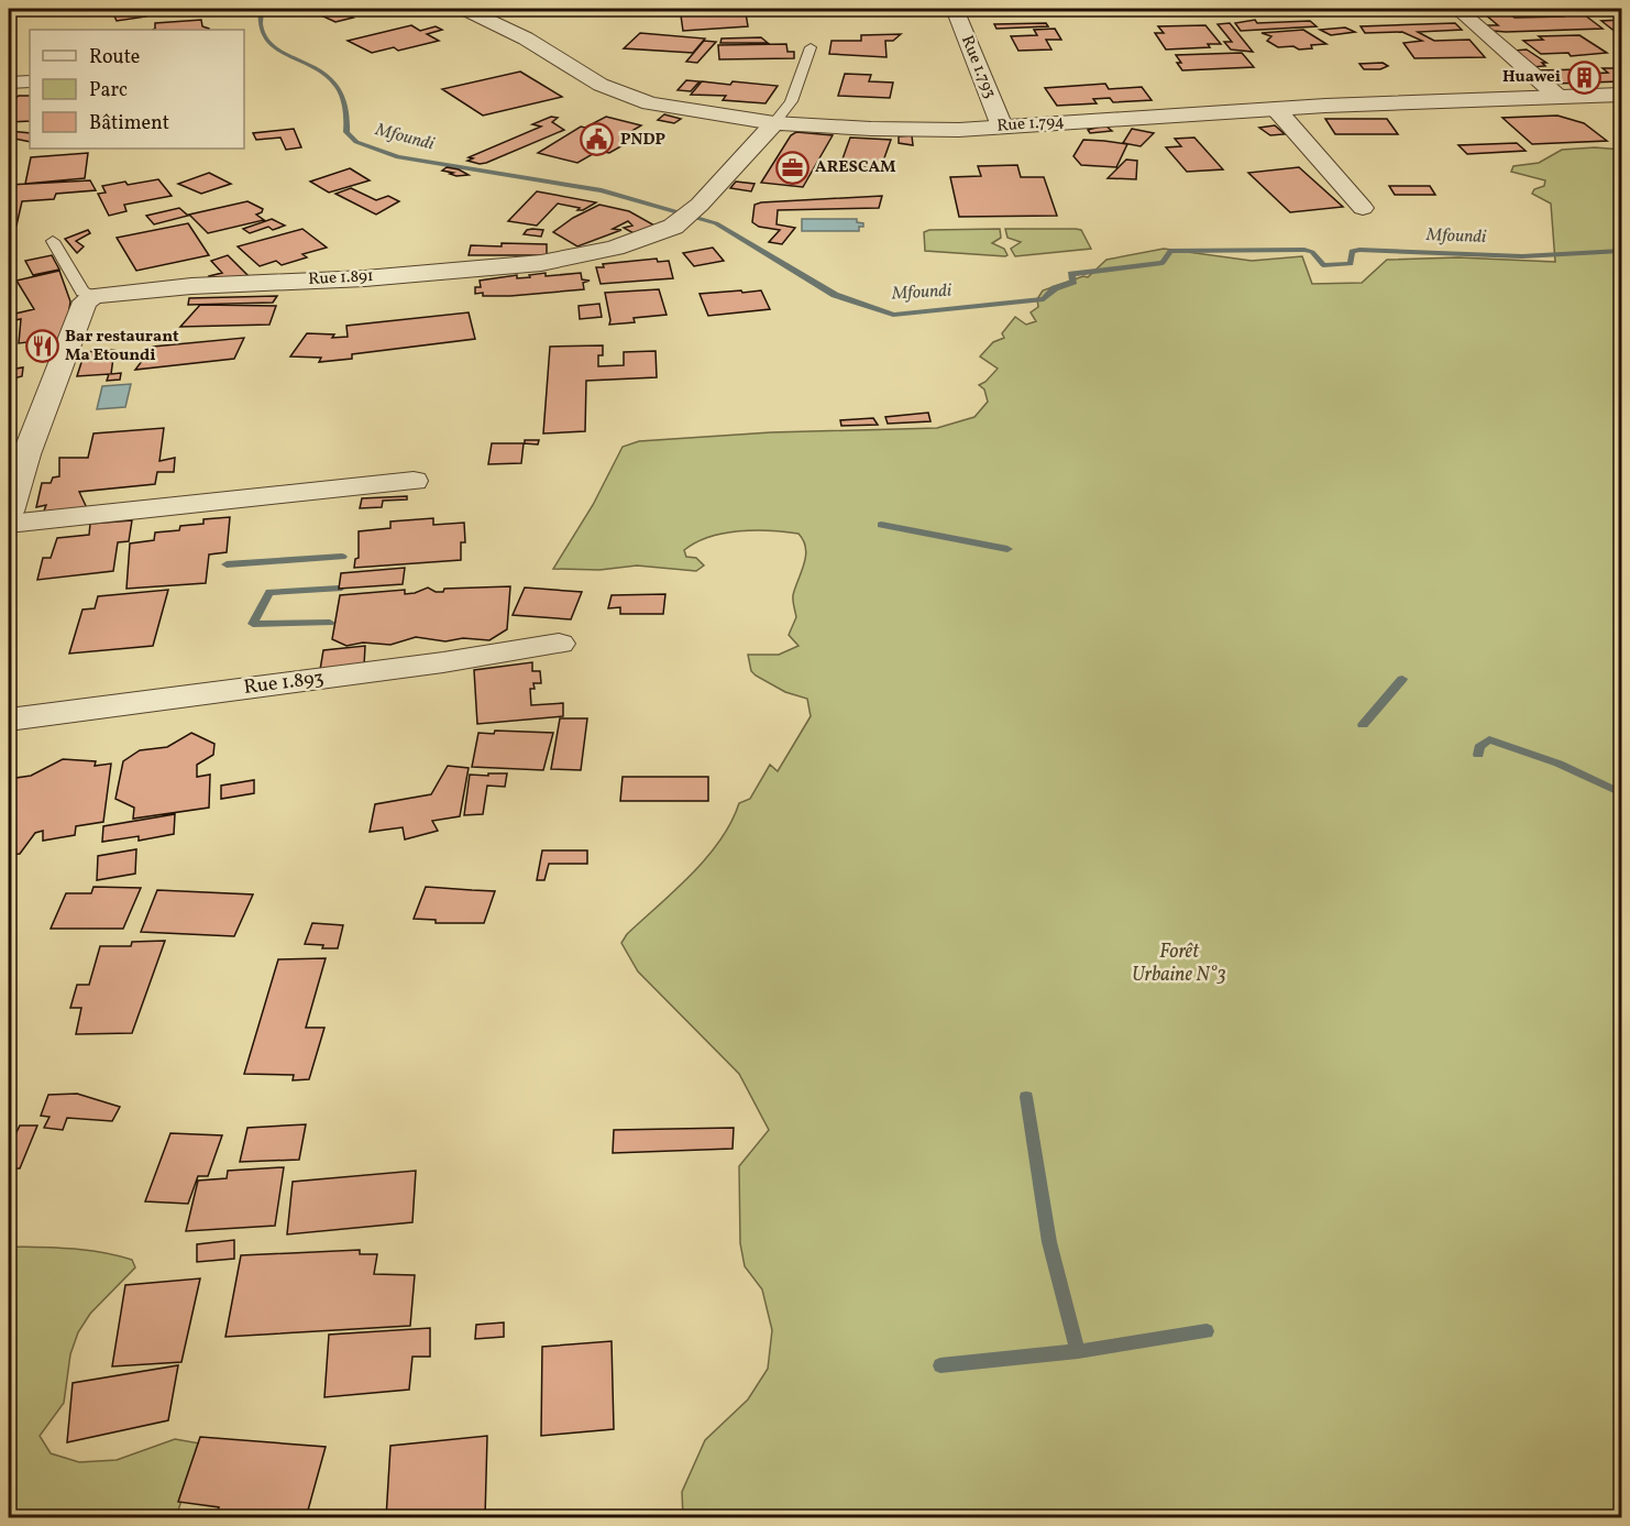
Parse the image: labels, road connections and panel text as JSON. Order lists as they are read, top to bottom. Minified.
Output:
{"streets":{"street":["Rue 1.793","Rue 1.794","Rue 1.891","Rue 1.893"]},"crossings":[["Rue 1.793","Rue 1.794"],["Rue 1.794","Rue 1.891"]],"water":["Mfoundi"],"parks":["Forêt Urbaine N°3"],"places":{"building":["Huawei"],"public building":["PNDP"],"office":["ARESCAM"],"restaurant":["Bar restaurant Ma Etoundi"]},"legend":["Route","Parc","Bâtiment"]}
